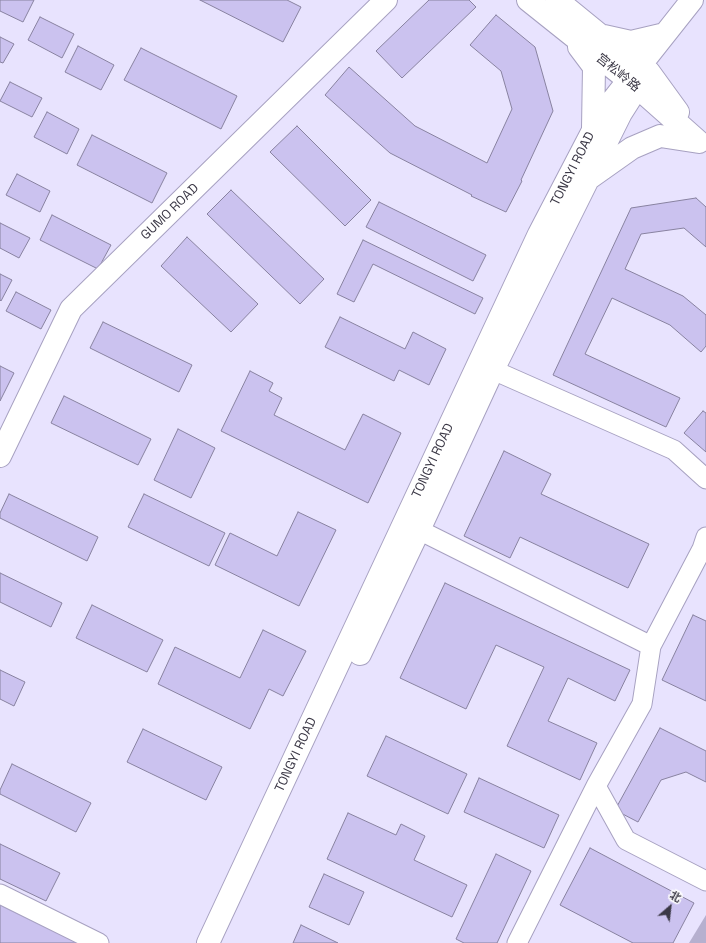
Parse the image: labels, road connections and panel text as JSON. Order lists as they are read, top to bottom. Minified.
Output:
{"streets":{"main road":["宫松岭路","TONGYI ROAD","GUMO ROAD"]},"crossings":[["宫松岭路","TONGYI ROAD"]],"north":"top right"}
